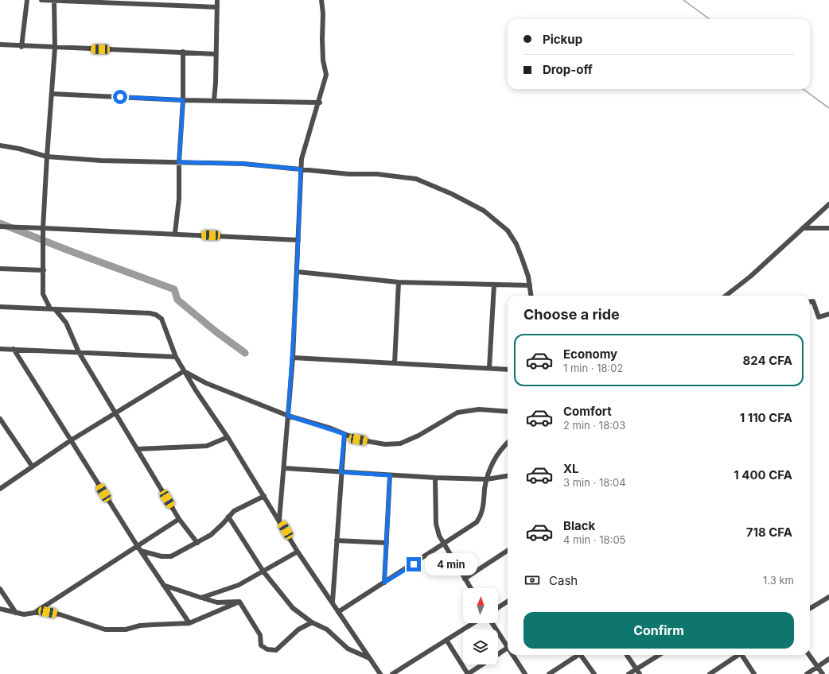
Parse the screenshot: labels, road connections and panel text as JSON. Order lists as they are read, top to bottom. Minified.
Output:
{"north":"top","page":{"banner":["Pickup","Drop-off"],"heading":"Choose a ride","list":[{"name":"Economy","note":"1 min · 18:02","value":"824 CFA"},{"name":"Comfort","note":"2 min · 18:03","value":"1 110 CFA"},{"name":"XL","note":"3 min · 18:04","value":"1 400 CFA"},{"name":"Black","note":"4 min · 18:05","value":"718 CFA"}],"bubble":"4 min","pay":["Cash","1.3 km"],"buttons":"Confirm"}}
